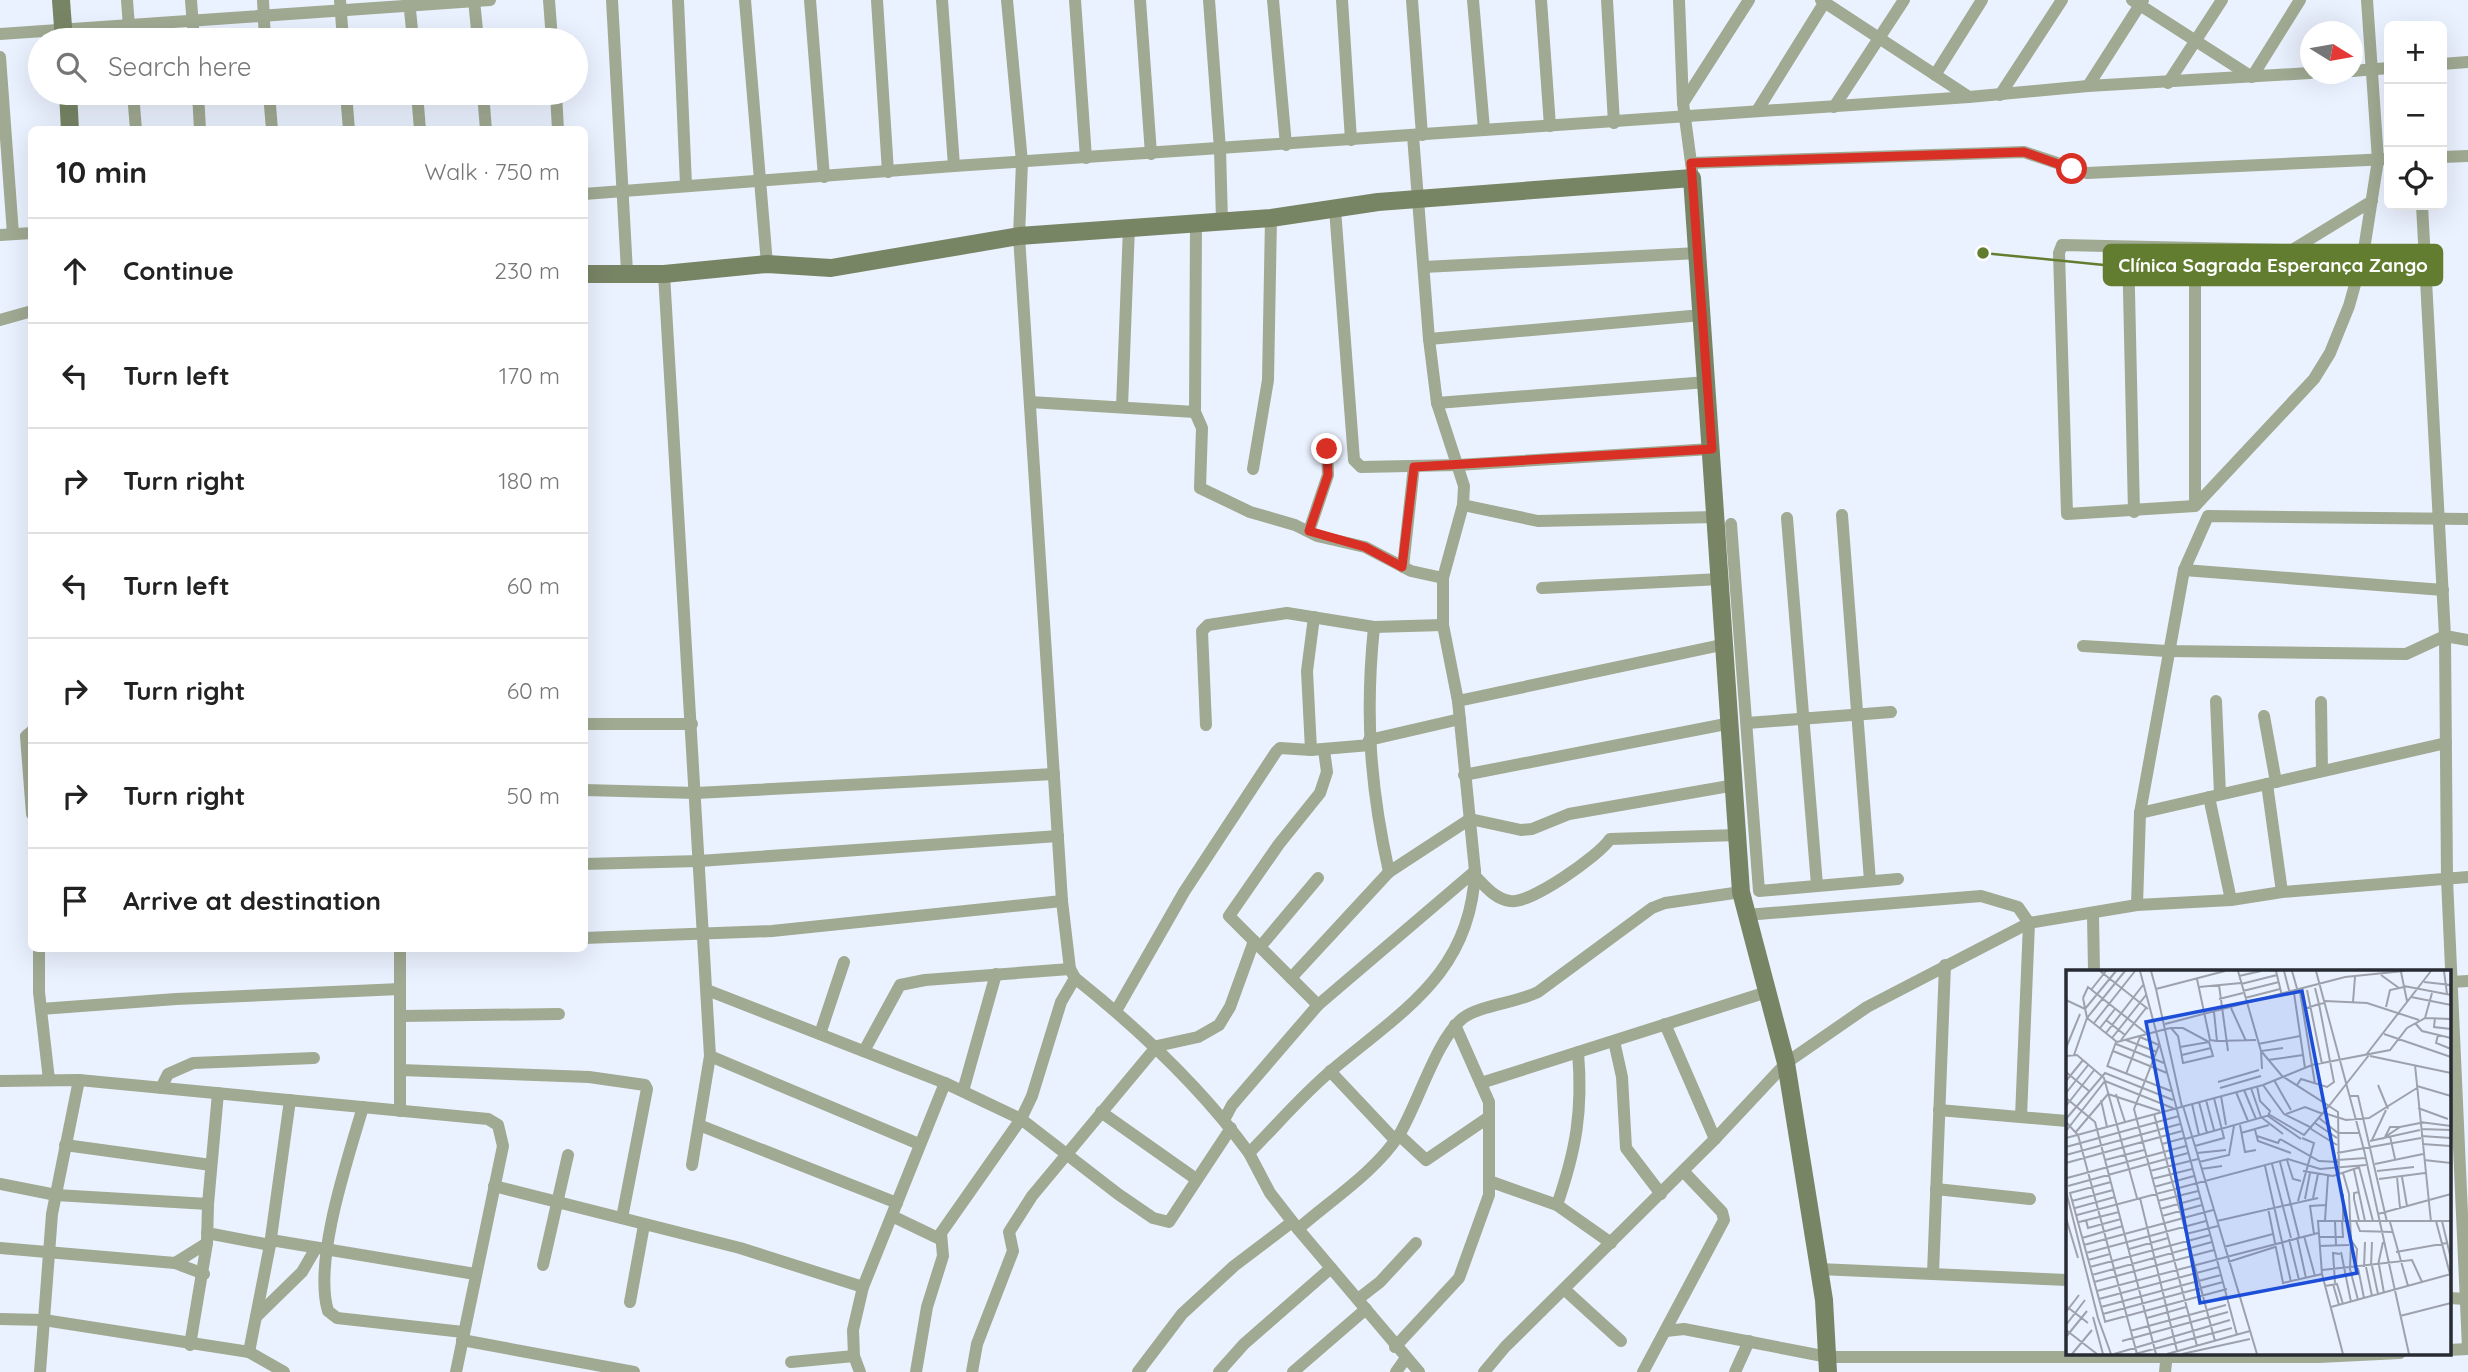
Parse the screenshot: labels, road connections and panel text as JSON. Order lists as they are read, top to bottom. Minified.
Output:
{"places":["Clínica Sagrada Esperança Zango"],"north":"right","page":{"map_buttons":["+","−"],"search":"Search here","heading":["10 min","Walk · 750 m"],"list":[["Continue","230 m"],["Turn left","170 m"],["Turn right","180 m"],["Turn left","60 m"],["Turn right","60 m"],["Turn right","50 m"],"Arrive at destination"]}}
